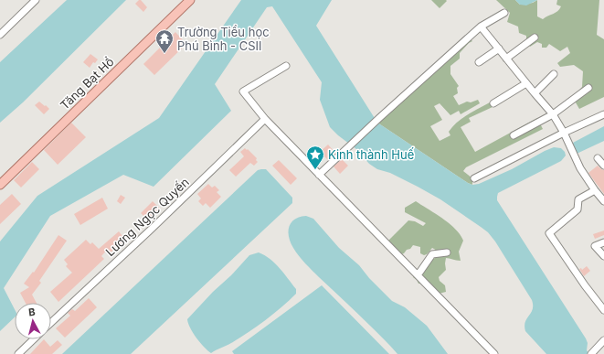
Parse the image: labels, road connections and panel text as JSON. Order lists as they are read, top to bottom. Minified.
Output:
{"streets":{"main road":["Tăng Bạt Hổ"],"street":["Lương Ngọc Quyến"]},"places":{"temple":["Trường Tiểu học Phú Bình - CSII"],"place":["Kinh thành Huế"]},"north":"top"}
